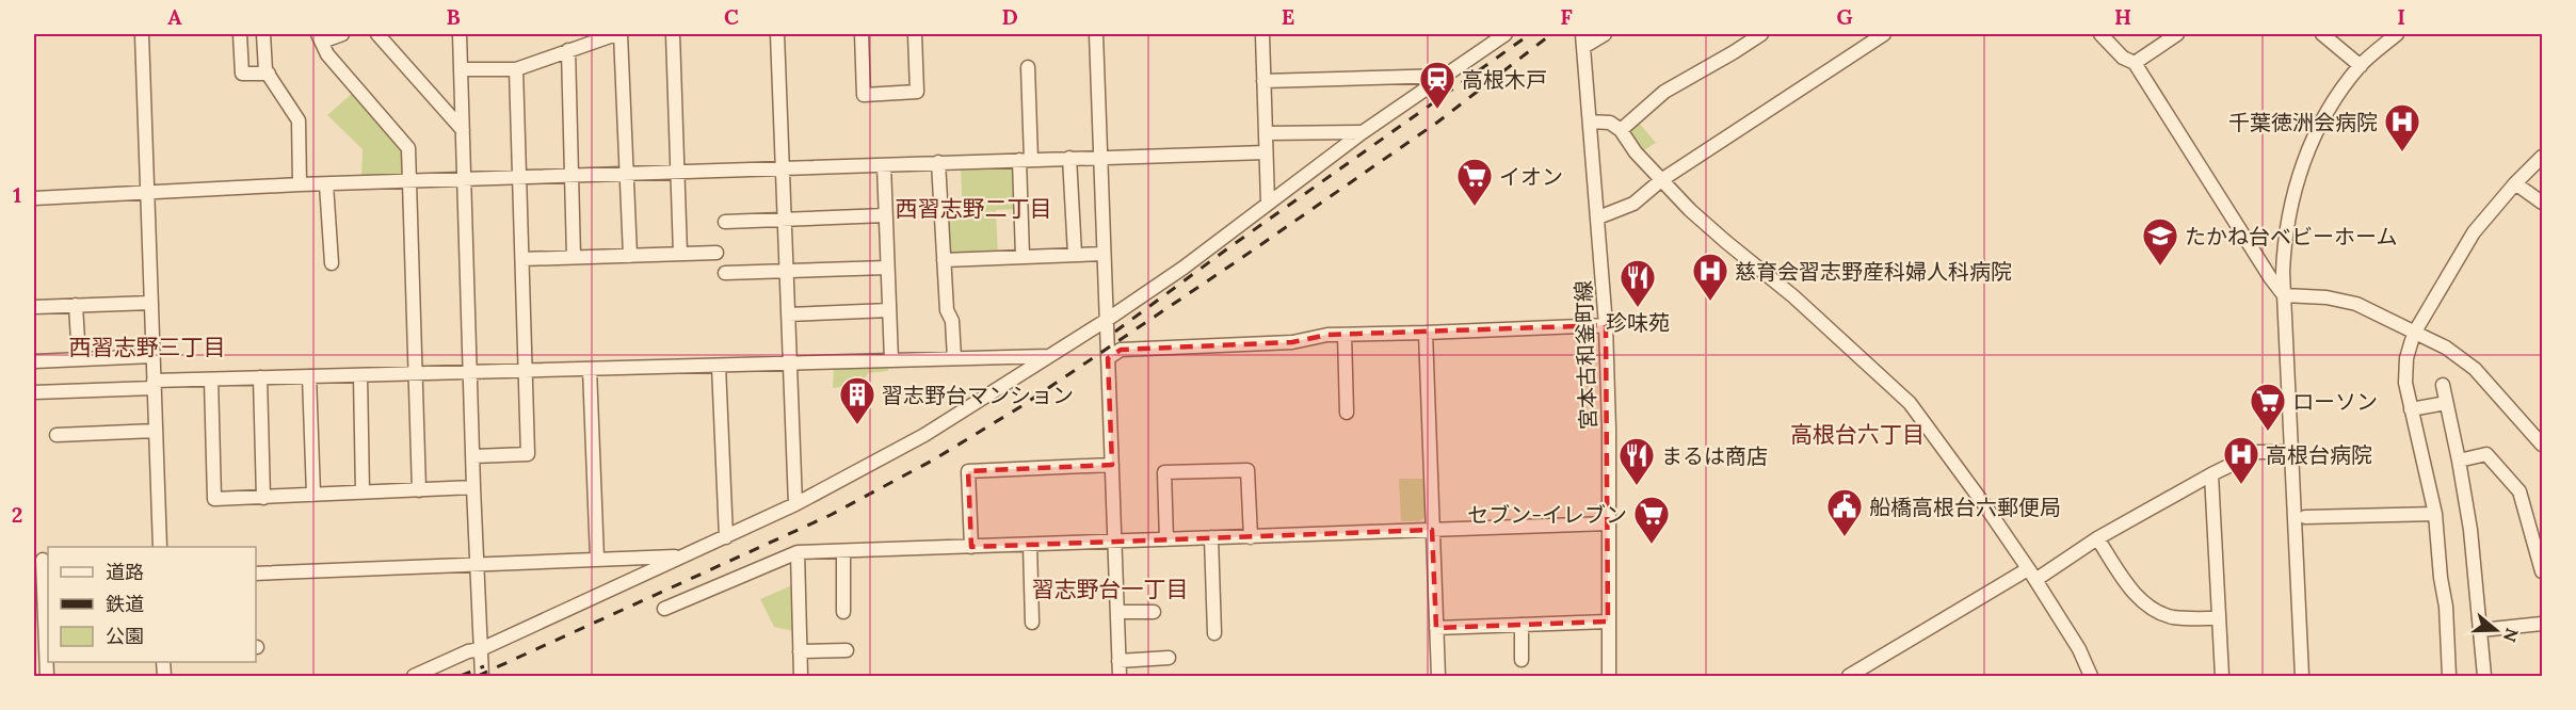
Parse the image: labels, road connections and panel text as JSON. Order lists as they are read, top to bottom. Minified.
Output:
{"streets":{"street":["宮本古和釜町線"]},"districts":["西習志野二丁目","西習志野三丁目","高根台六丁目","習志野台一丁目"],"places":{"station":["高根木戸"],"hospital":["千葉徳洲会病院","慈育会習志野産科婦人科病院","高根台病院"],"supermarket":["イオン","ローソン","セブン-イレブン"],"school or university":["たかね台ベビーホーム"],"restaurant":["珍味苑","まるは商店"],"building":["習志野台マンション"],"public building":["船橋高根台六郵便局"]},"legend":["道路","鉄道","公園"],"north":"right","grid":{"columns":["A","B","C","D","E","F","G","H","I"],"rows":["1","2"]}}
